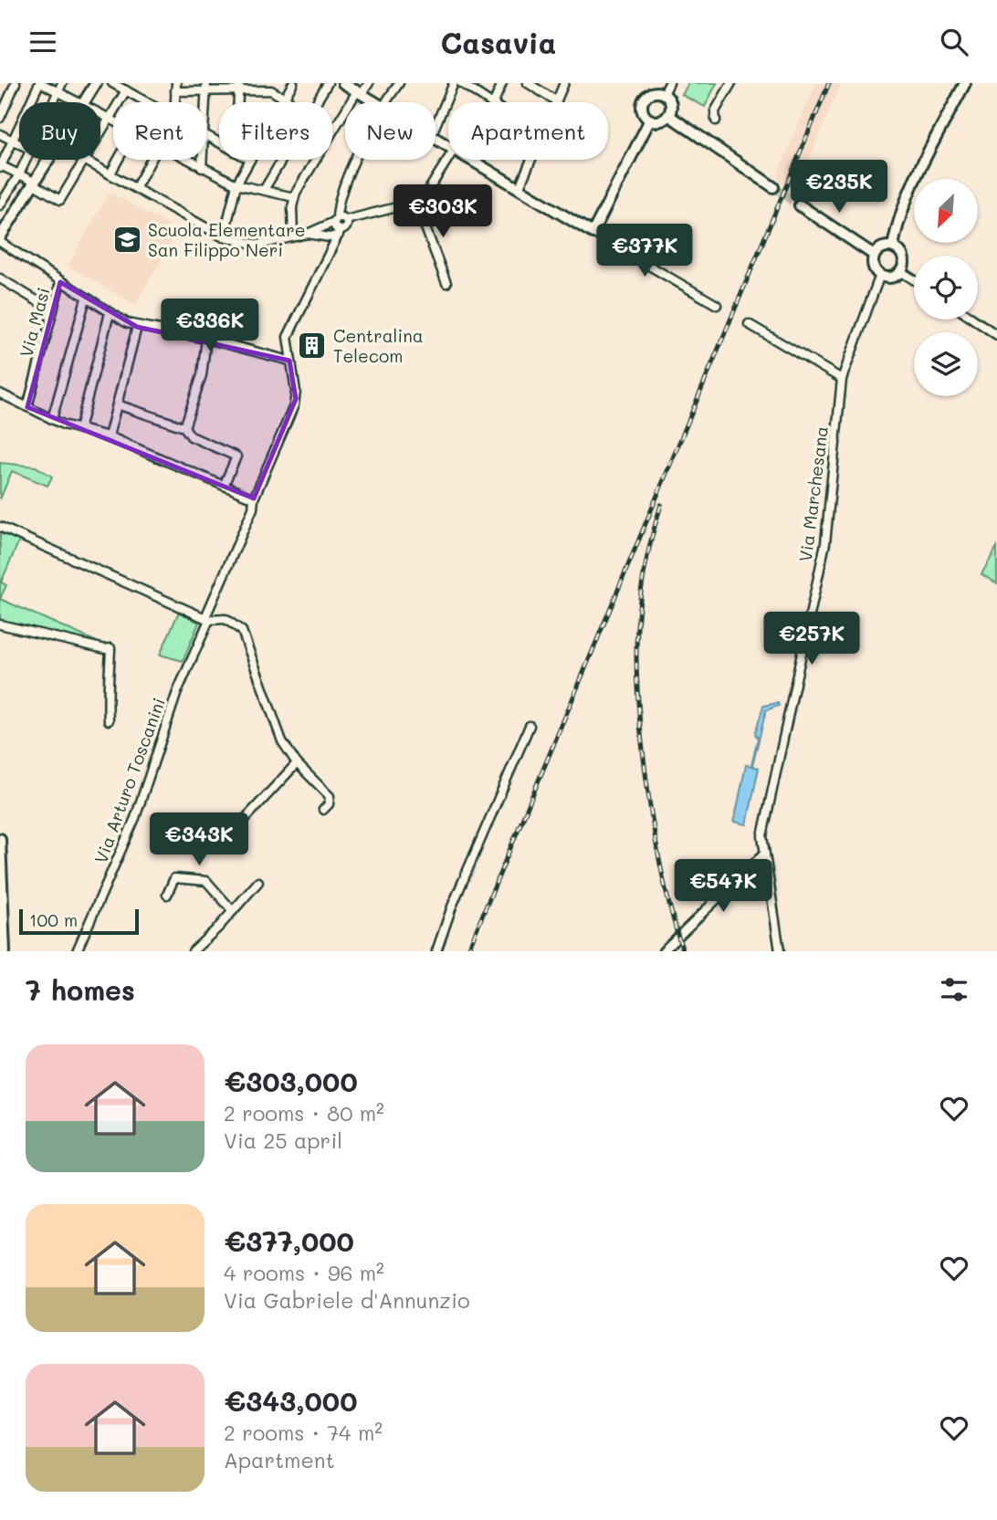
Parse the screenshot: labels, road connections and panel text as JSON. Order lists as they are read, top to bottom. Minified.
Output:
{"streets":{"street":["Via Masi","Via Marchesana","Via Arturo Toscanini"]},"places":{"school or university":["Scuola Elementare San Filippo Neri"],"building":["Centralina Telecom"]},"scale_bar":"100 m","north":"bottom left","page":{"header":"Casavia","chip":["Buy","Rent","Filters","New","Apartment"],"price":["€235K","€303K","€377K","€336K","€257K","€343K","€547K"],"scale":"100 m","heading":"7 homes","list":[{"name":"€303,000","note":"2 rooms · 80 m² · Via 25 april"},{"name":"€377,000","note":"4 rooms · 96 m² · Via Gabriele d'Annunzio"},{"name":"€343,000","note":"2 rooms · 74 m² · Apartment"}]}}
